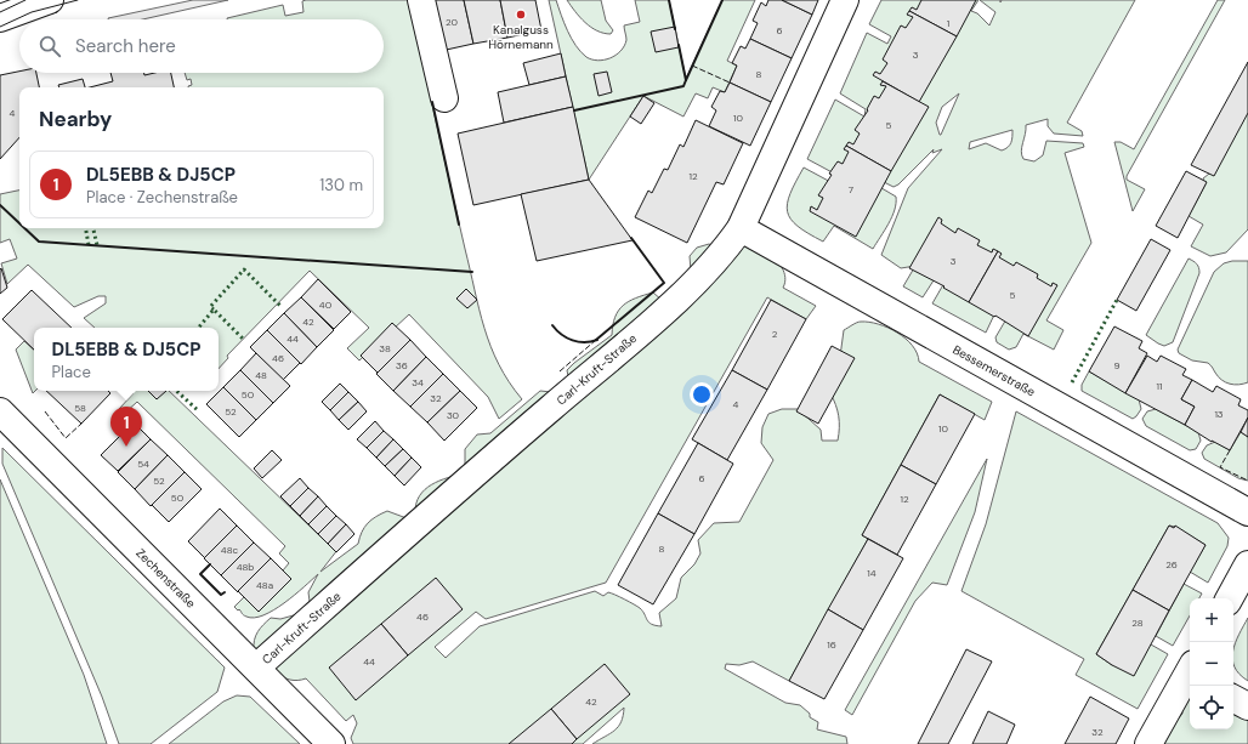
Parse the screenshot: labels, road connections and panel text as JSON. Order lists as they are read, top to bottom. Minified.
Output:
{"streets":{"street":["Carl-Kruft-Straße","Bessemerstraße","Zechenstraße"]},"crossings":[["Carl-Kruft-Straße","Bessemerstraße"],["Carl-Kruft-Straße","Zechenstraße"]],"places":["Kanalguss Hörnemann"],"house_numbers":["20","1","6","3","8","4","10","5","12","7","3","5","40","42","2","44","38","46","36","9","48","34","11","50","32","4","58","52","13","30","10","54","6","52","50","12","8","48c","26","48b","14","48a","46","28","16","44","42","32"],"page":{"search":"Search here","heading":"Nearby","list":[{"mark":"1","name":"DL5EBB & DJ5CP","note":"Place · Zechenstraße","value":"130 m"}],"popup":["DL5EBB & DJ5CP","Place"],"pins":"1","map_buttons":["+","−"]}}
